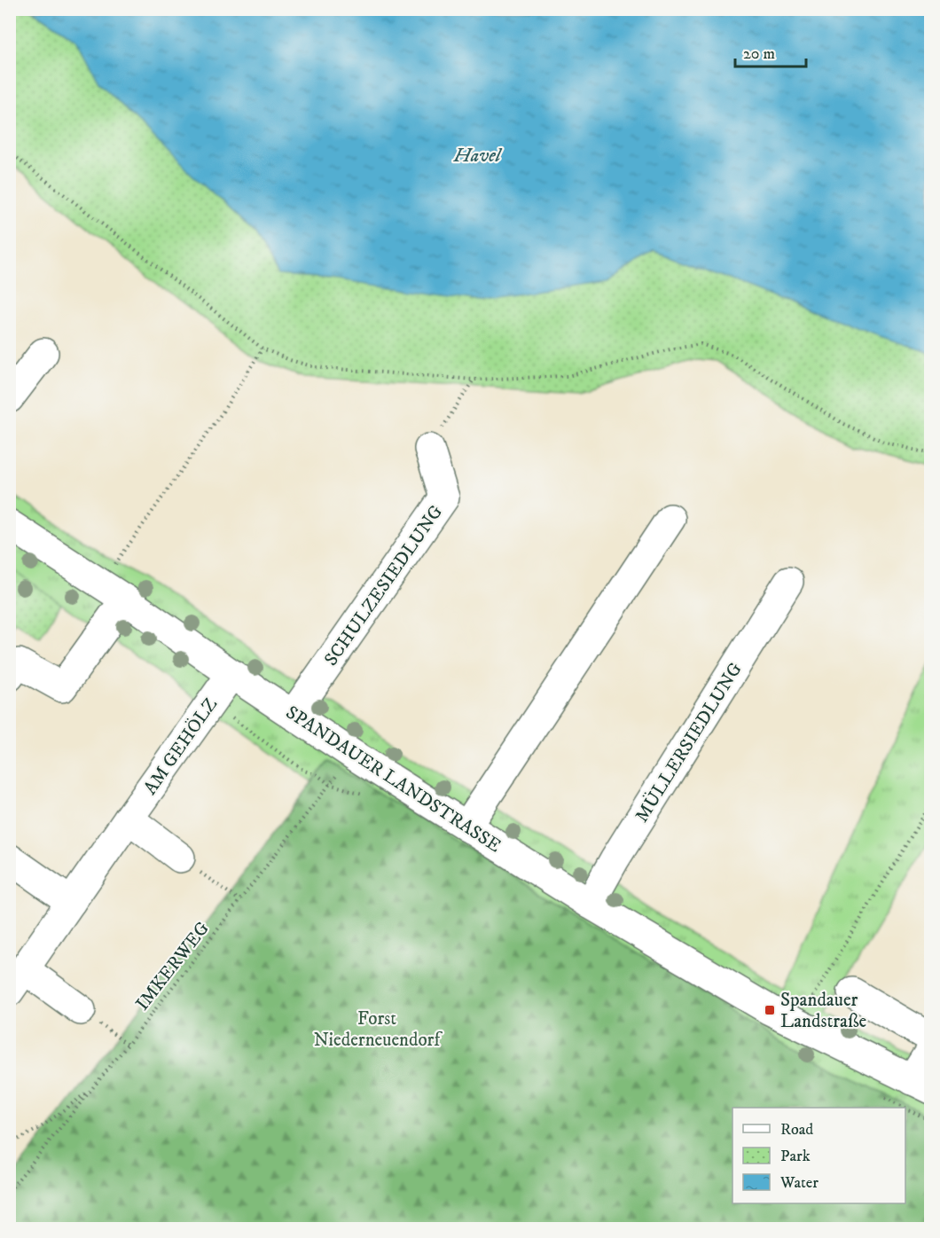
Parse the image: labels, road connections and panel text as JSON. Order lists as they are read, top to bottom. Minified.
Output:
{"streets":{"main road":["SCHULZESIEDLUNG","MÜLLERSIEDLUNG","AM GEHÖLZ","SPANDAUER LANDSTRASSE"],"path":["IMKERWEG"]},"crossings":[["SCHULZESIEDLUNG","SPANDAUER LANDSTRASSE"],["MÜLLERSIEDLUNG","SPANDAUER LANDSTRASSE"],["AM GEHÖLZ","SPANDAUER LANDSTRASSE"],["SPANDAUER LANDSTRASSE","IMKERWEG"]],"water":["Havel"],"parks":["Forst Niederneuendorf"],"places":{"transit":["Spandauer Landstraße"]},"legend":["Road","Park","Water"],"scale_bar":"20 m"}
